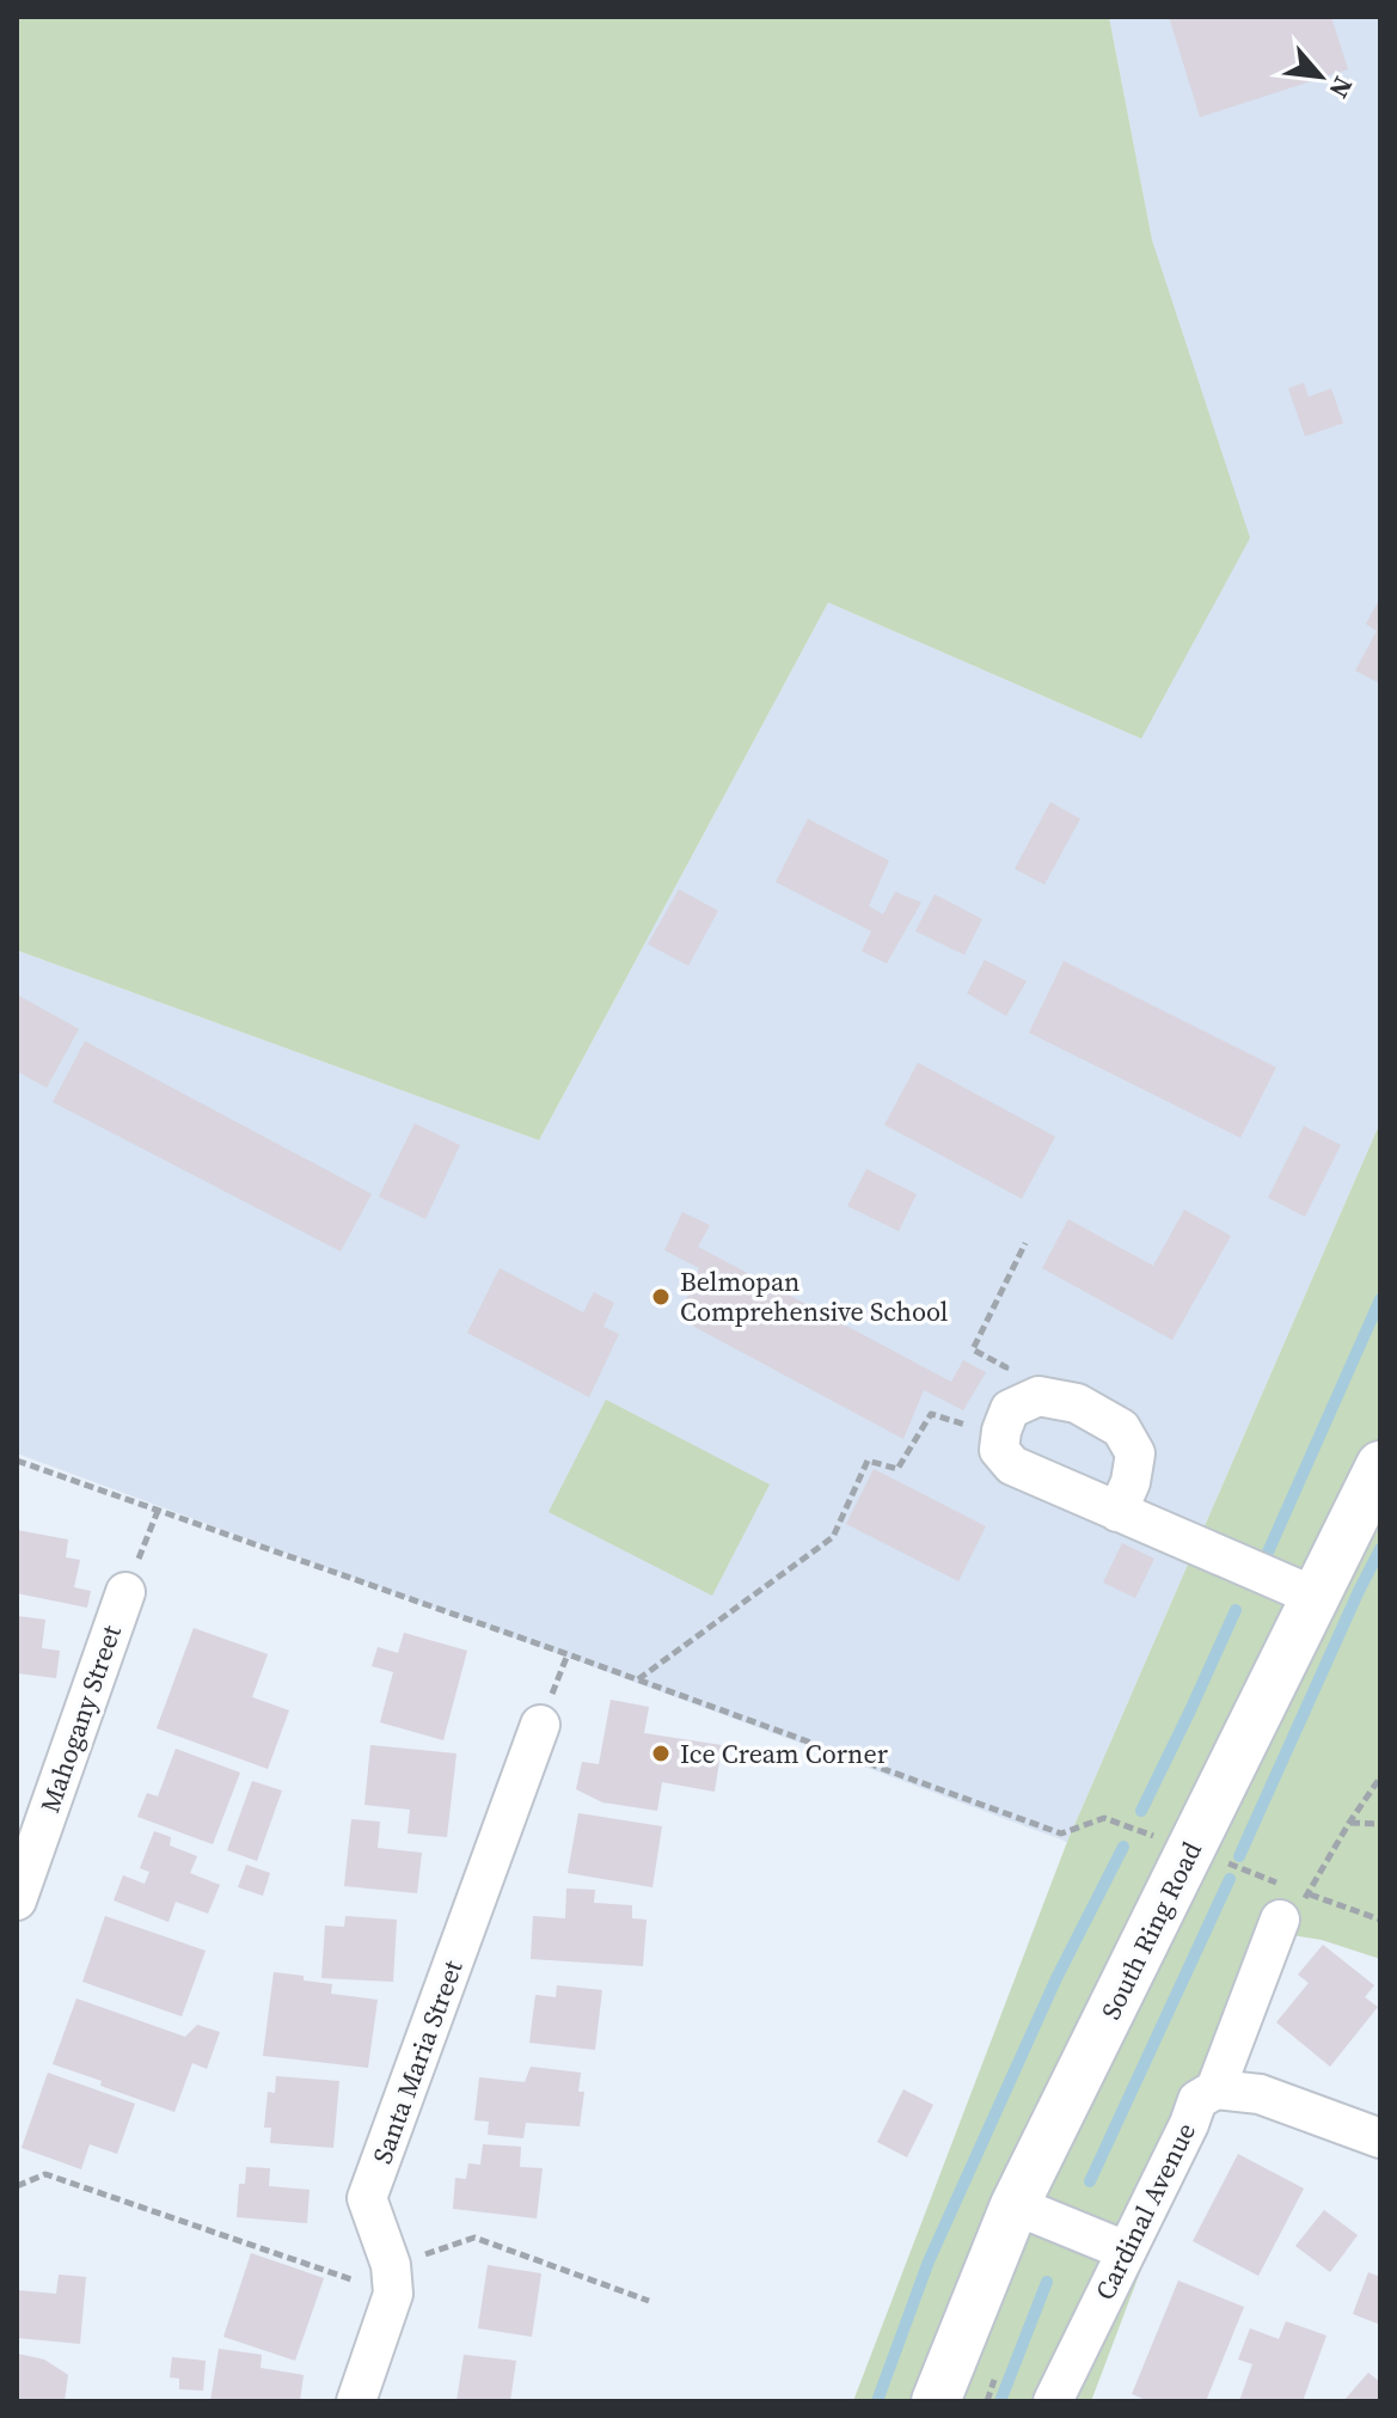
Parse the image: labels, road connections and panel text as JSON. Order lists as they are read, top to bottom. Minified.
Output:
{"streets":{"main road":["South Ring Road"],"street":["Mahogany Street","Santa Maria Street","Cardinal Avenue"]},"places":["Belmopan Comprehensive School","Ice Cream Corner"],"north":"bottom right"}
